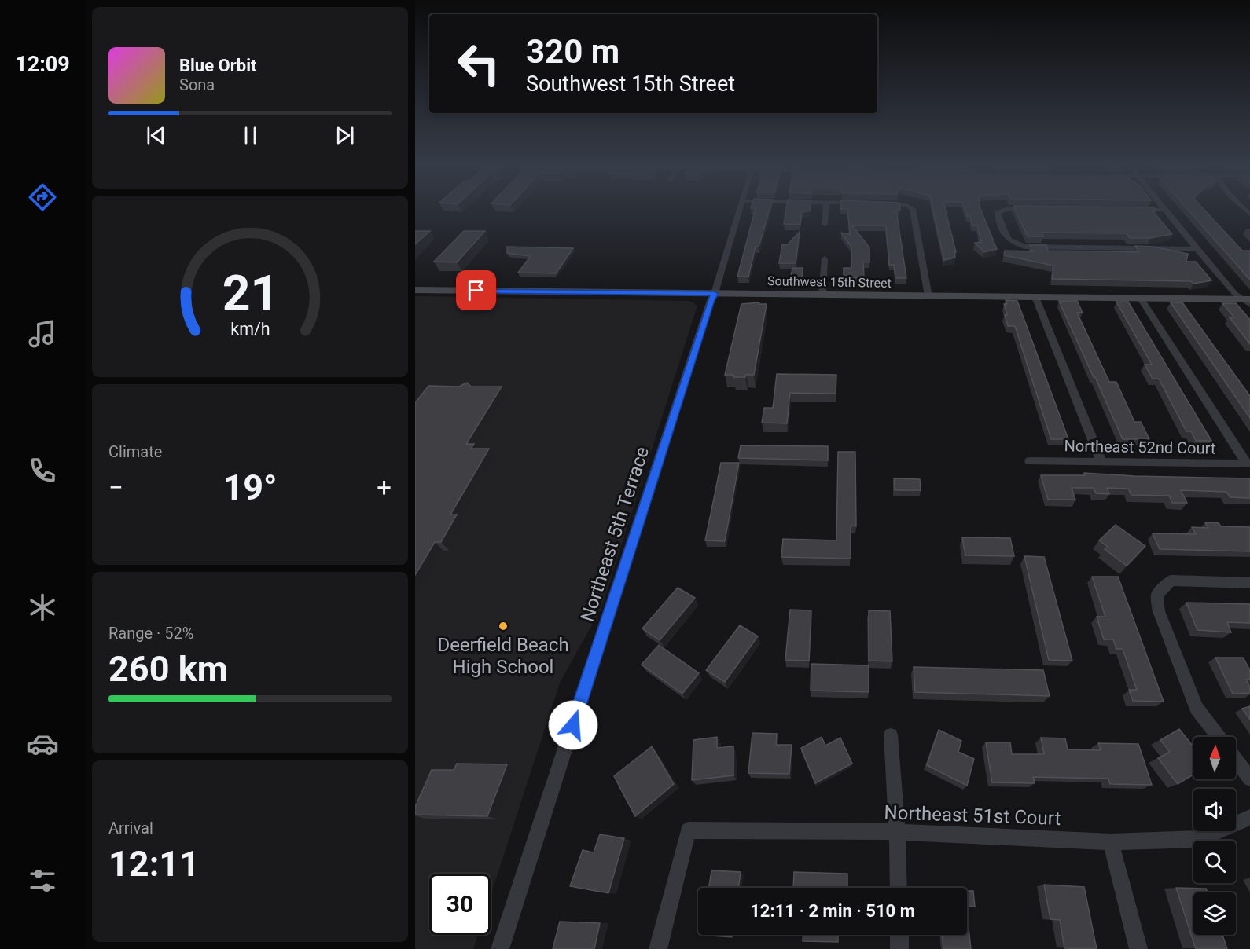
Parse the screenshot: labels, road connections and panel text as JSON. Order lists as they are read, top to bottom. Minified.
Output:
{"streets":{"street":["Southwest 15th Street","Northeast 52nd Court","Northeast 5th Terrace","Northeast 51st Court"]},"crossings":[["Southwest 15th Street","Northeast 5th Terrace"]],"places":["Deerfield Beach High School"],"north":"top","page":{"tabs":"12:09","turn":["320 m","Southwest 15th Street"],"song":["Blue Orbit","Sona"],"tile":["Climate",["Range · 52%","260 km"],["Arrival","12:11"]],"heat":["−","19°","+"],"limit":"30","trip":"12:11 · 2 min · 510 m","gauge":["21","km/h"]}}
